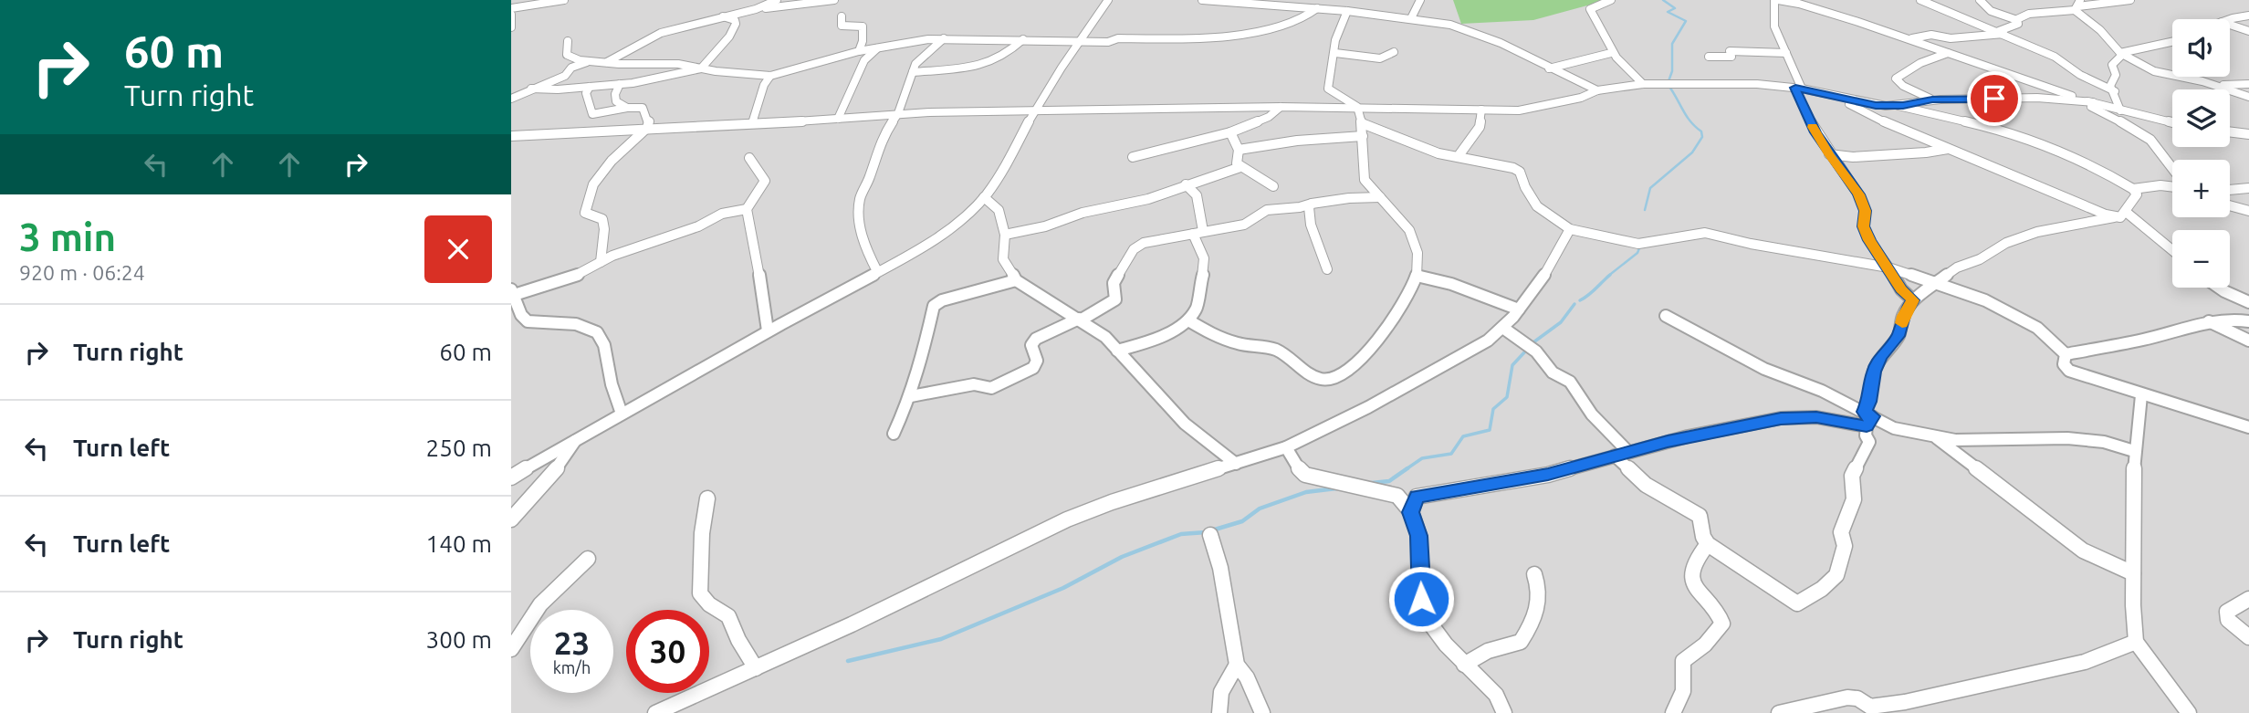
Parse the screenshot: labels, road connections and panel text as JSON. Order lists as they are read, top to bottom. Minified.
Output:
{"page":{"turn":["60 m","Turn right"],"map_buttons":["+","−"],"heading":["3 min","920 m · 06:24"],"list":[{"name":"Turn right","value":"60 m"},{"name":"Turn left","value":"250 m"},{"name":"Turn left","value":"140 m"},{"name":"Turn right","value":"300 m"}],"speed":"23 km/h","limit":"30"}}
